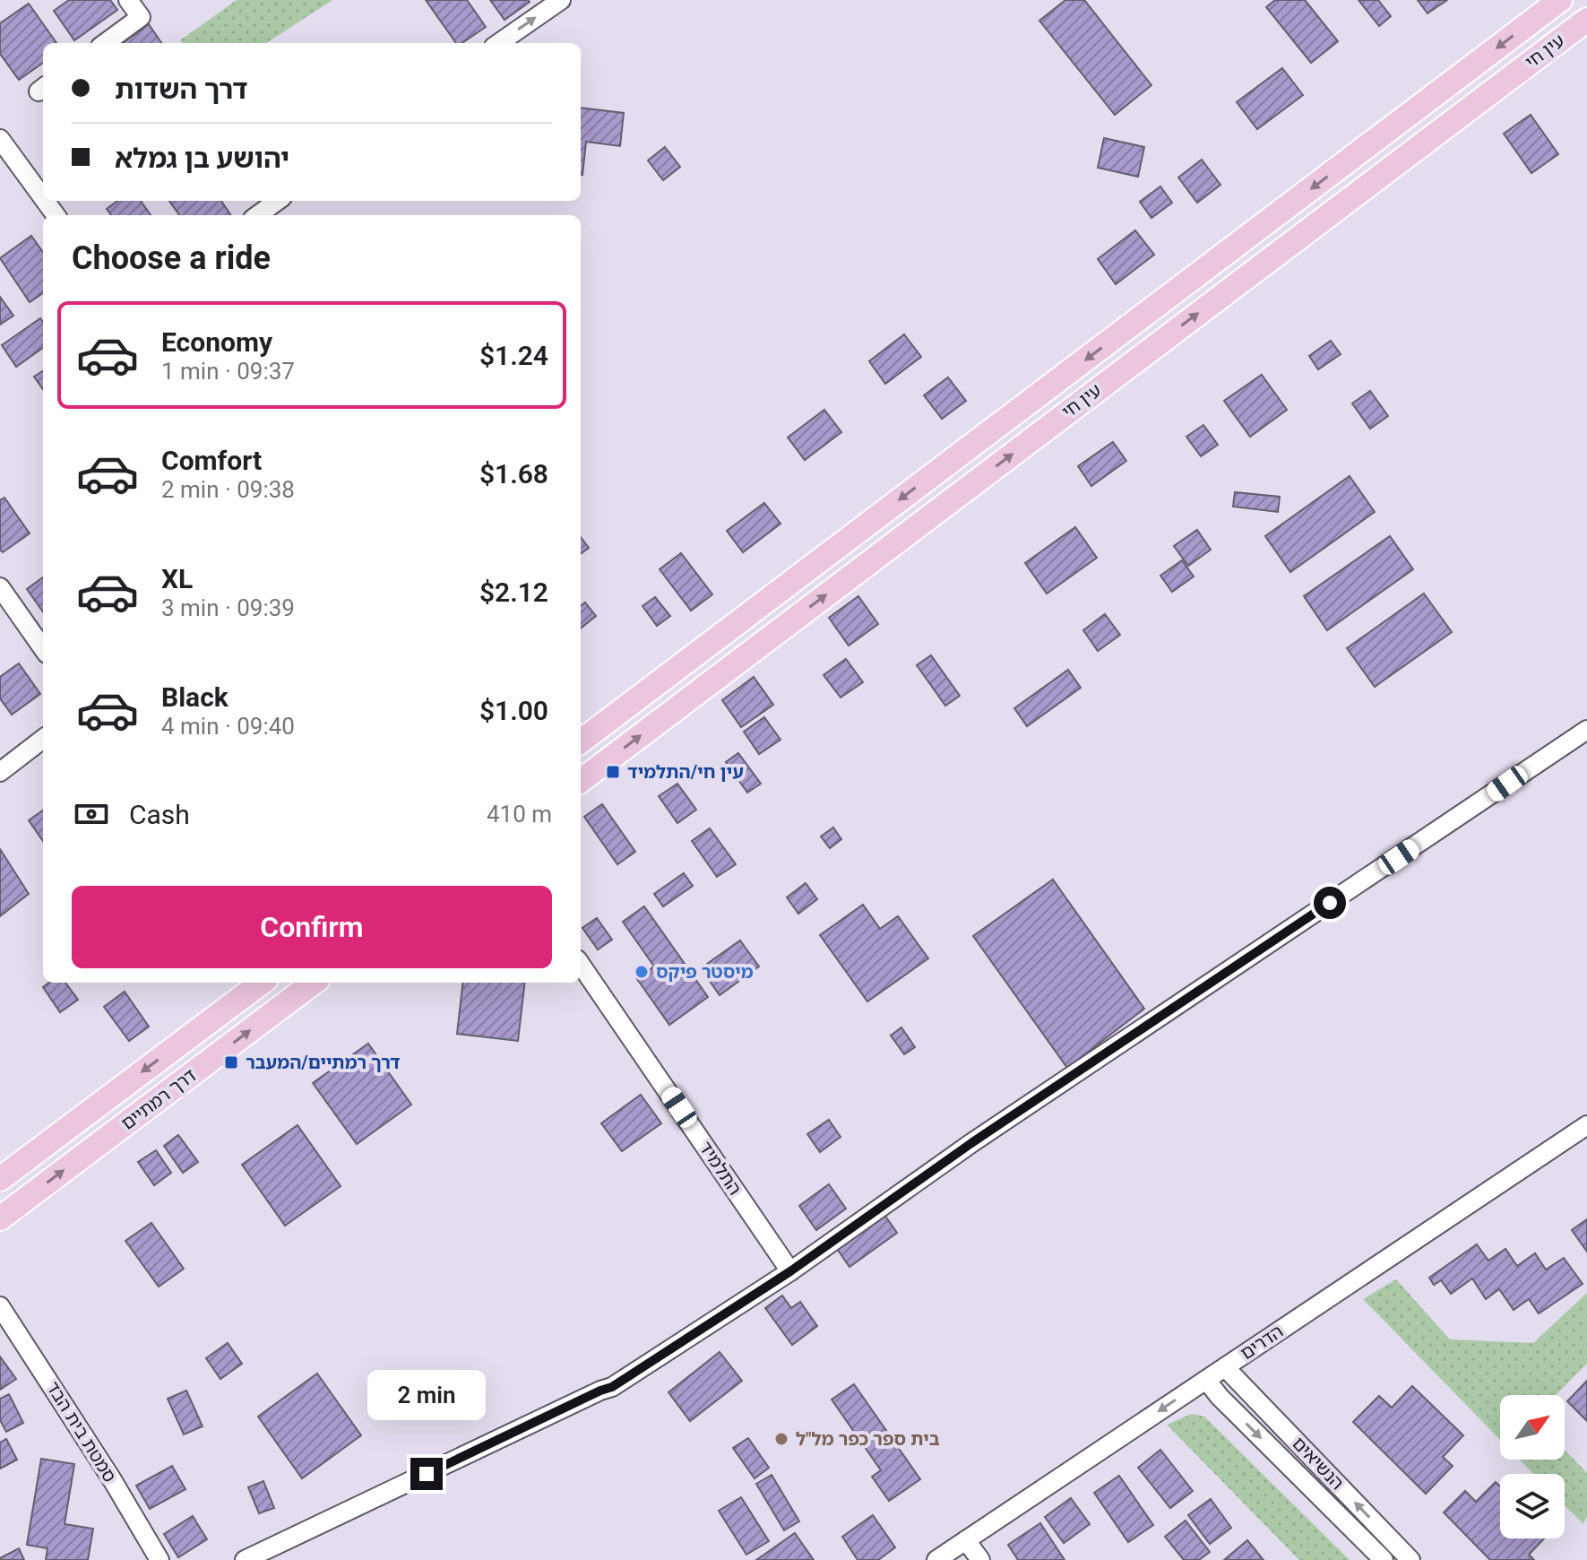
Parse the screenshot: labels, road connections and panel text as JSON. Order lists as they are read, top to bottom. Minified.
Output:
{"streets":{"main road":["עין חי","דרך רמתיים"],"street":["התלמיד","הדרים","סמטת בית הבד","הנשיאים"]},"crossings":[["הדרים","הנשיאים"]],"one_way":["הדרים"],"places":{"transit":["עין חי/התלמיד","דרך רמתיים/המעבר"],"other":["מיסטר פיקס","בית ספר כפר מל\"ל"]},"north":"top right","page":{"banner":["דרך השדות","יהושע בן גמלא"],"heading":"Choose a ride","list":[{"name":"Economy","note":"1 min · 09:37","value":"$1.24"},{"name":"Comfort","note":"2 min · 09:38","value":"$1.68"},{"name":"XL","note":"3 min · 09:39","value":"$2.12"},{"name":"Black","note":"4 min · 09:40","value":"$1.00"}],"pay":["Cash","410 m"],"buttons":"Confirm","bubble":"2 min"}}
